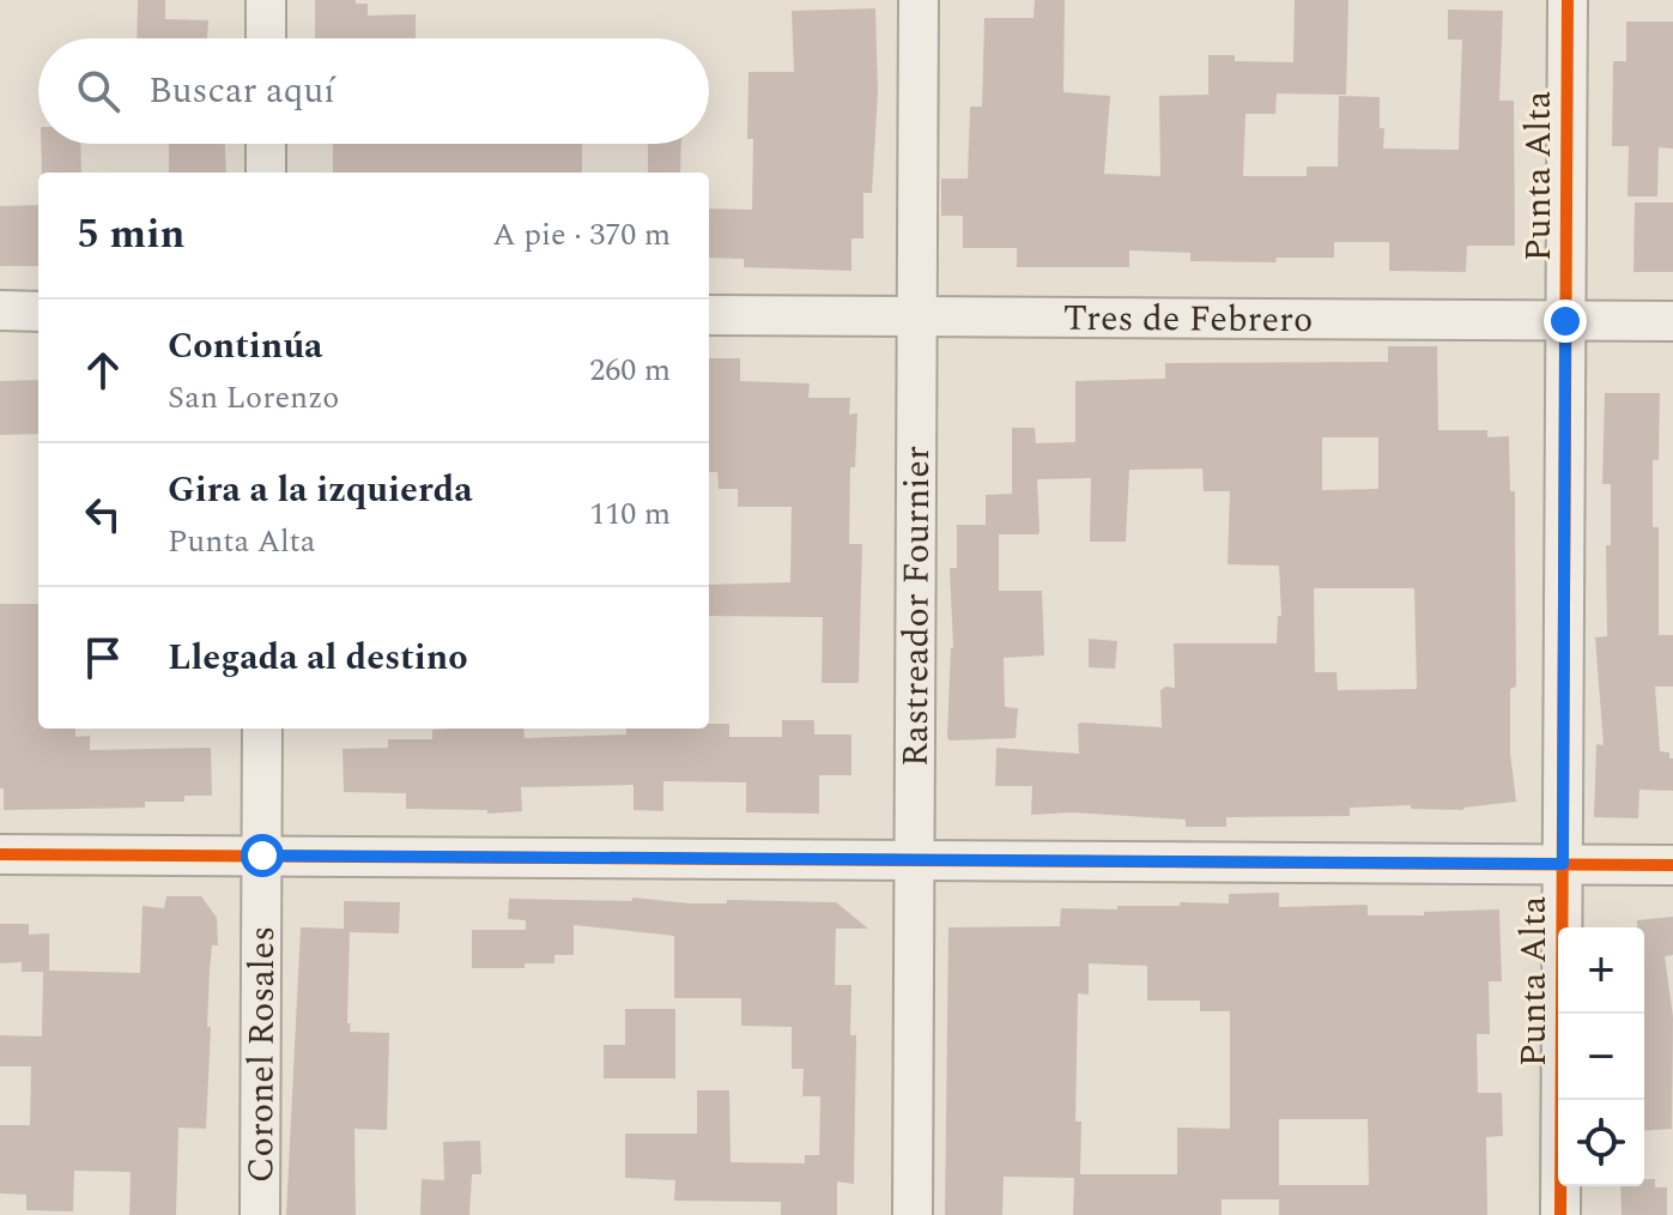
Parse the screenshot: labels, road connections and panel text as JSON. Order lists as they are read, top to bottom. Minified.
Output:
{"streets":{"street":["Punta Alta","Tres de Febrero","Rastreador Fournier","Coronel Rosales"]},"crossings":[["Punta Alta","Tres de Febrero"],["Tres de Febrero","Rastreador Fournier"]],"page":{"search":"Buscar aquí","heading":["5 min","A pie · 370 m"],"list":[["Continúa","San Lorenzo","260 m"],["Gira a la izquierda","Punta Alta","110 m"],"Llegada al destino"],"map_buttons":["+","−"]}}
